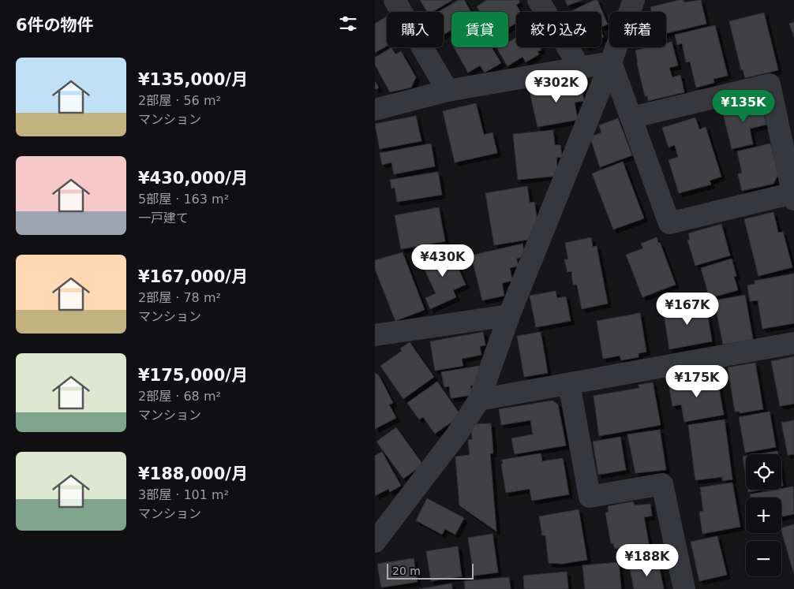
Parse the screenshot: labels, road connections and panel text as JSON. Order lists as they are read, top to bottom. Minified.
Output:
{"scale_bar":"20 m","page":{"heading":"6件の物件","chip":["購入","賃貸","絞り込み","新着"],"list":[{"name":"¥135,000/月","note":"2部屋 · 56 m² · マンション"},{"name":"¥430,000/月","note":"5部屋 · 163 m² · 一戸建て"},{"name":"¥167,000/月","note":"2部屋 · 78 m² · マンション"},{"name":"¥175,000/月","note":"2部屋 · 68 m² · マンション"},{"name":"¥188,000/月","note":"3部屋 · 101 m² · マンション"}],"price":["¥302K","¥135K","¥430K","¥167K","¥175K","¥188K"],"map_buttons":["+","−"],"scale":"20 m"}}
